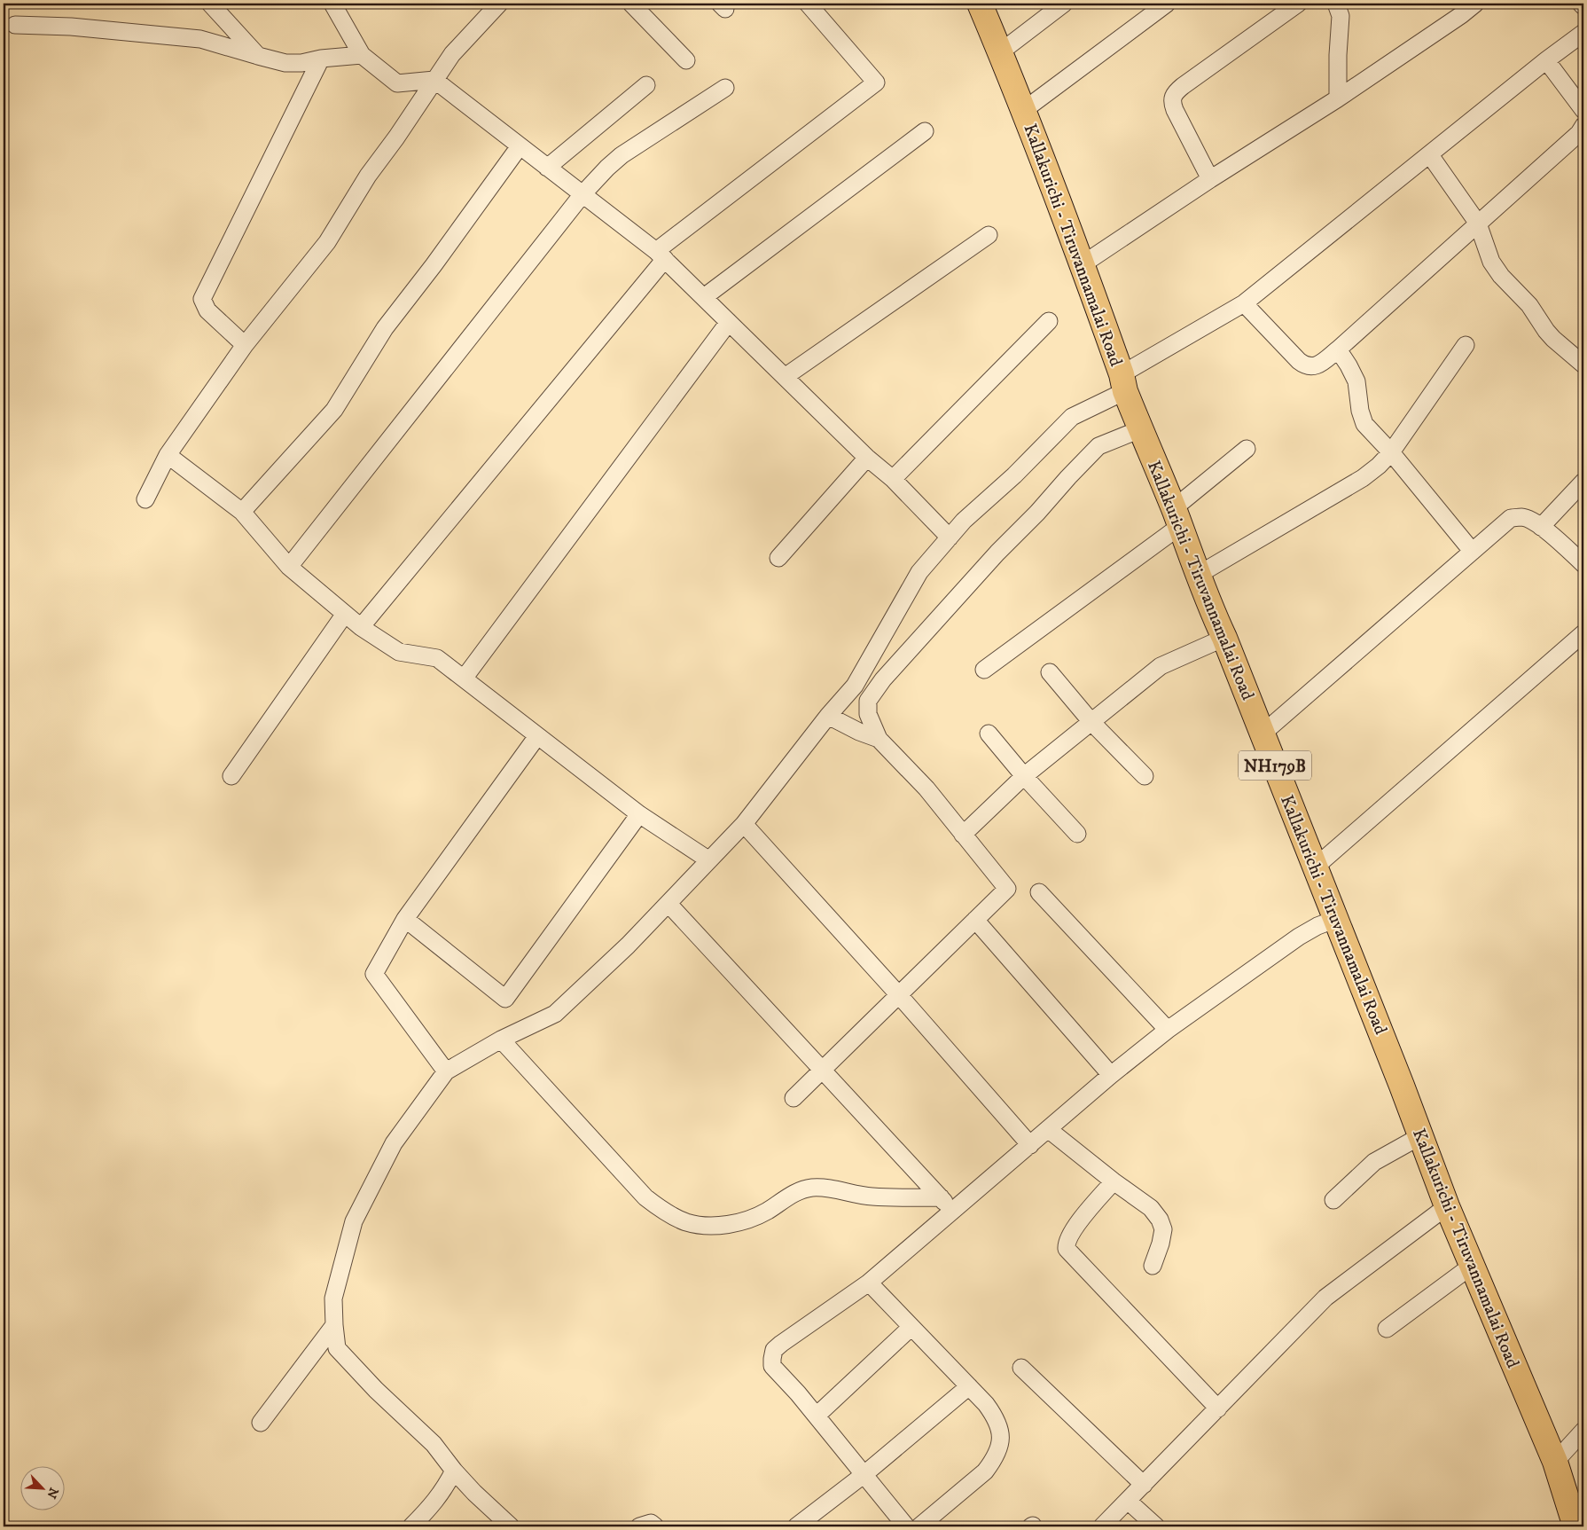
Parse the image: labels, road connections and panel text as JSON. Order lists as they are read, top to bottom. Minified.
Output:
{"streets":{"highway":["Kallakurichi - Tiruvannamalai Road","NH179B"]},"north":"bottom right"}
